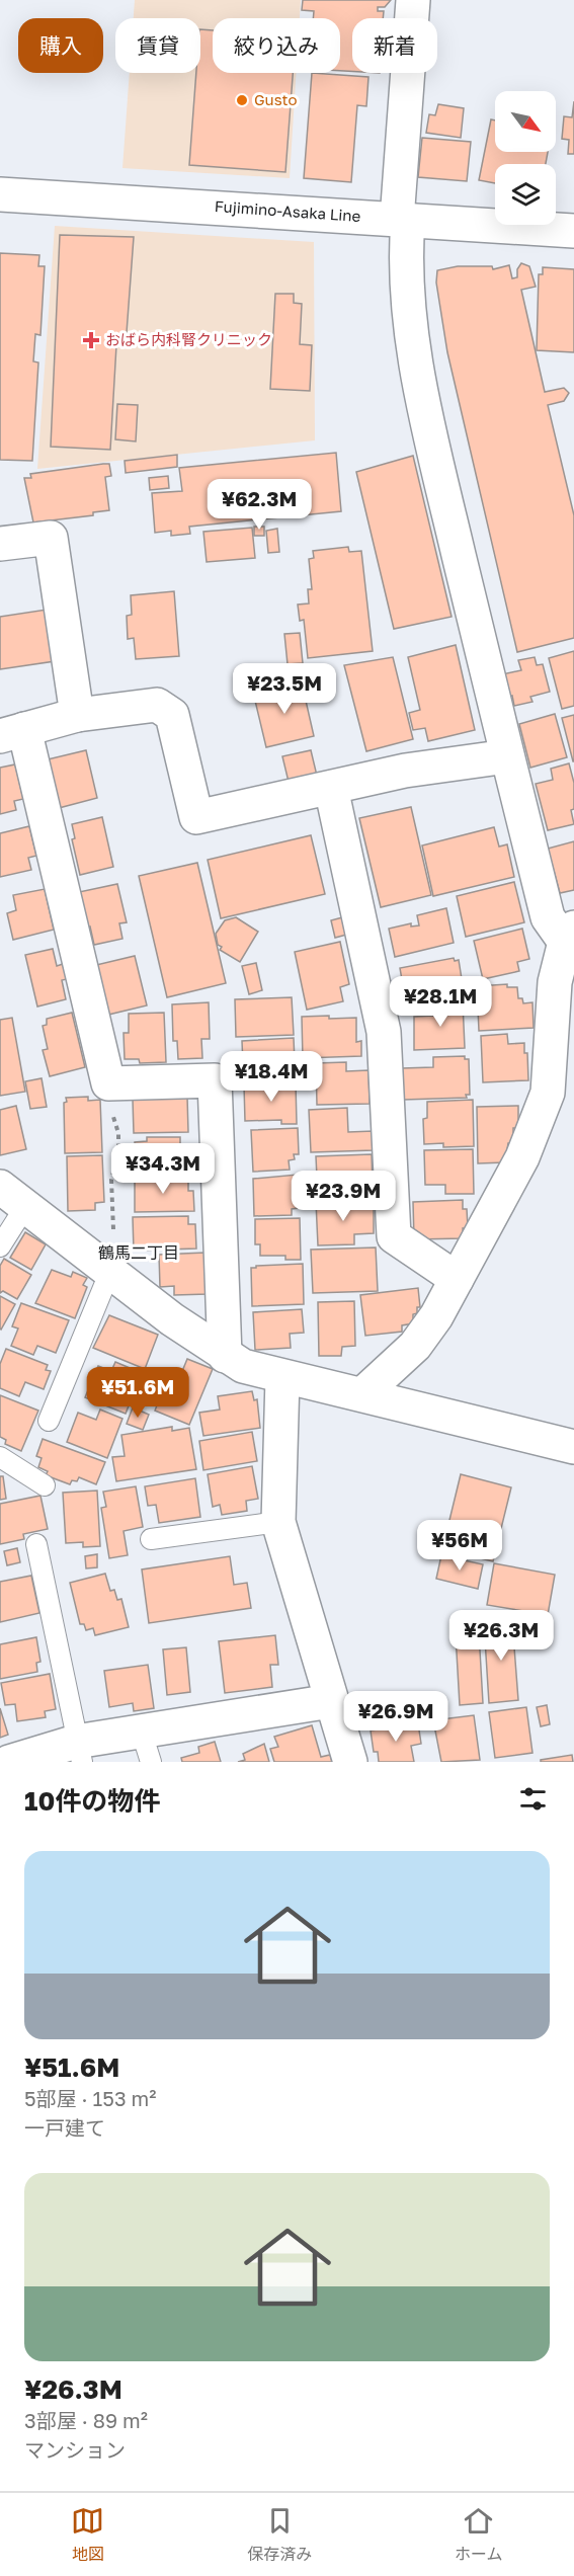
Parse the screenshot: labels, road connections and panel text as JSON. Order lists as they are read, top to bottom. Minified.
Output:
{"streets":{"street":["Fujimino-Asaka Line"]},"districts":["鶴馬二丁目"],"places":{"other":["Gusto"],"health":["おばら内科腎クリニック"]},"north":"bottom right","page":{"chip":["購入","賃貸","絞り込み","新着"],"price":["¥62.3M","¥23.5M","¥28.1M","¥18.4M","¥34.3M","¥23.9M","¥51.6M","¥56M","¥26.3M","¥26.9M"],"heading":"10件の物件","list":[{"name":"¥51.6M","note":"5部屋 · 153 m² · 一戸建て"},{"name":"¥26.3M","note":"3部屋 · 89 m² · マンション"}],"tabs":["地図","保存済み","ホーム"]}}
